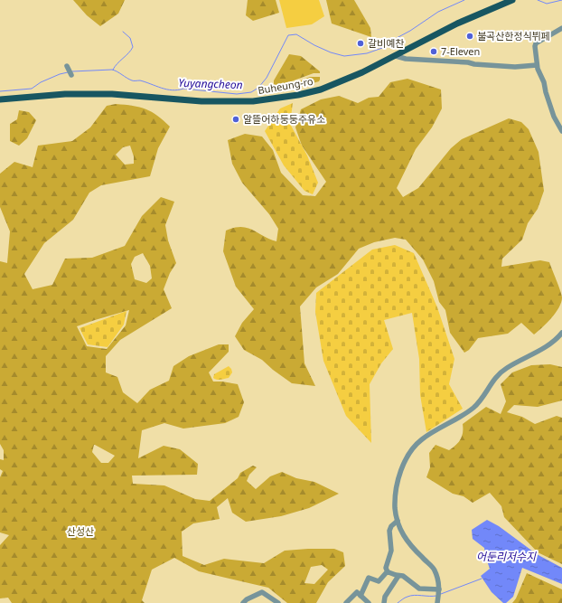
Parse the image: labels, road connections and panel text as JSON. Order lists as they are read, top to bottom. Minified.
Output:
{"streets":{"main road":["Buheung-ro"]},"water":["Yuyangcheon","어둔리저수지"],"parks":["산성산"],"places":["불곡산한정식뷔페","갈비예찬","7-Eleven","알뜰어하둥둥주유소"]}
